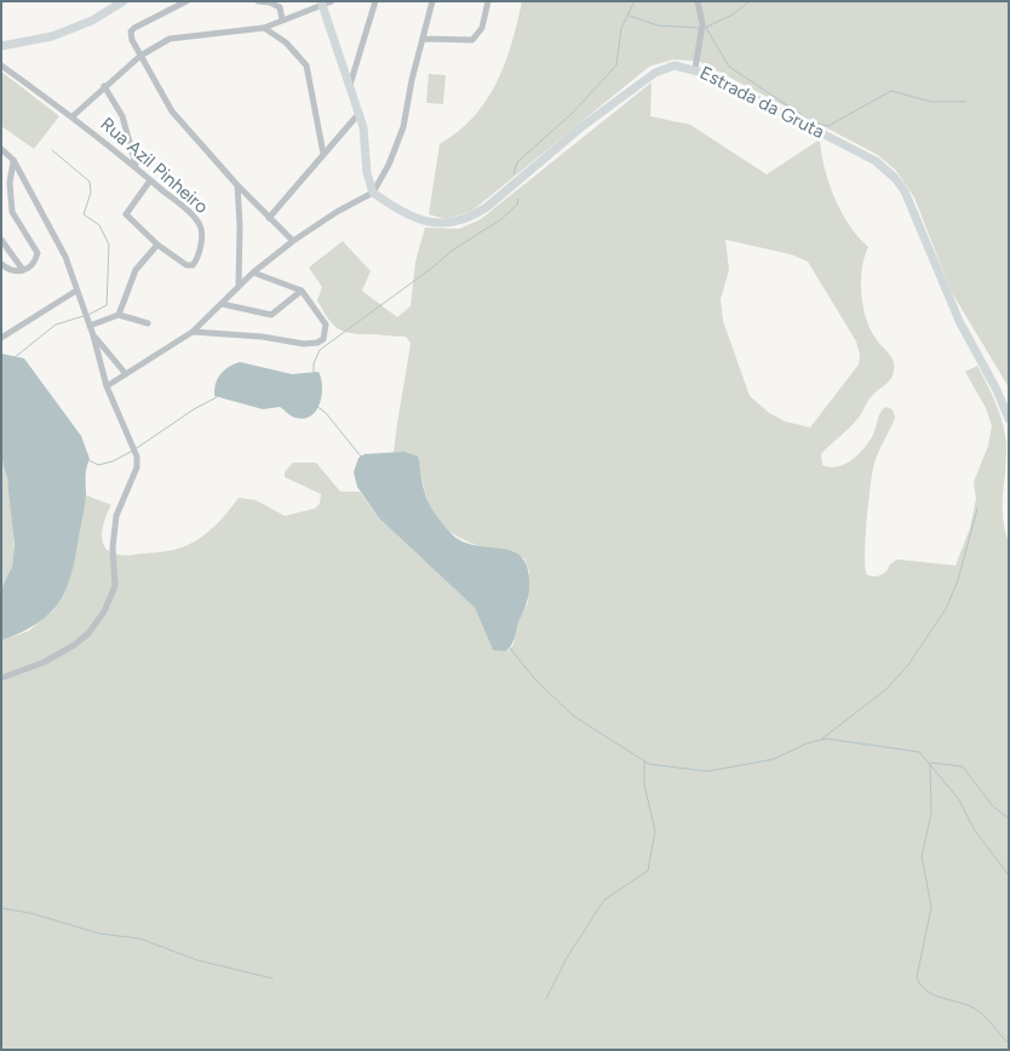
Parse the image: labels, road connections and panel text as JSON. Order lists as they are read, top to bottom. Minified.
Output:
{"streets":{"main road":["Estrada da Gruta"],"street":["Rua Azil Pinheiro"]}}
